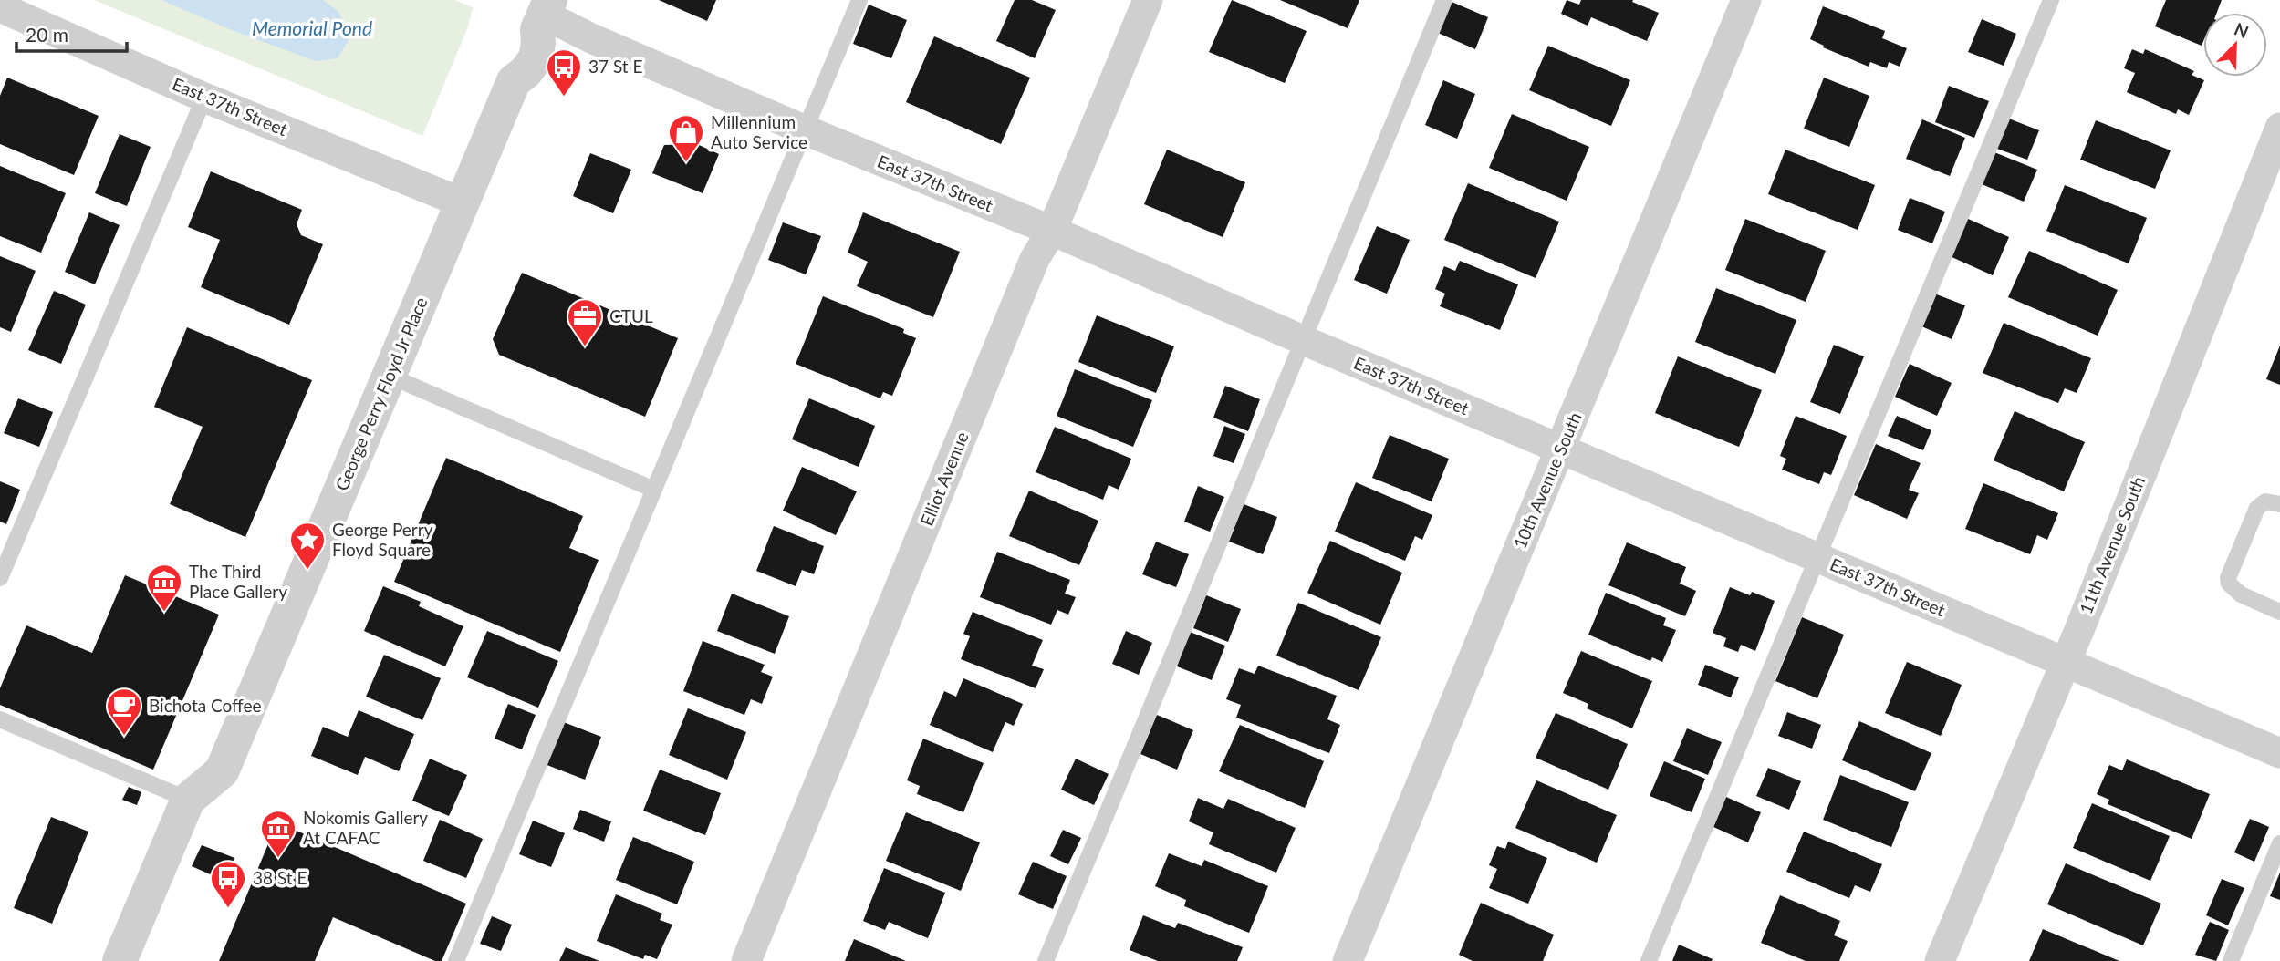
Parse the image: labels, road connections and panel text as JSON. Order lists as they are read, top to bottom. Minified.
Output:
{"streets":{"street":["East 37th Street","George Perry Floyd Jr Place","Elliot Avenue","10th Avenue South","11th Avenue South"]},"crossings":[["East 37th Street","George Perry Floyd Jr Place"],["East 37th Street","Elliot Avenue"],["East 37th Street","10th Avenue South"],["East 37th Street","11th Avenue South"]],"water":["Memorial Pond"],"places":{"bus stop":["37 St E","38 St E"],"shop":["Millennium Auto Service"],"office":["CTUL"],"place":["George Perry Floyd Square"],"museum":["The Third Place Gallery","Nokomis Gallery At CAFAC"],"cafe":["Bichota Coffee"]},"scale_bar":"20 m","north":"top right"}
